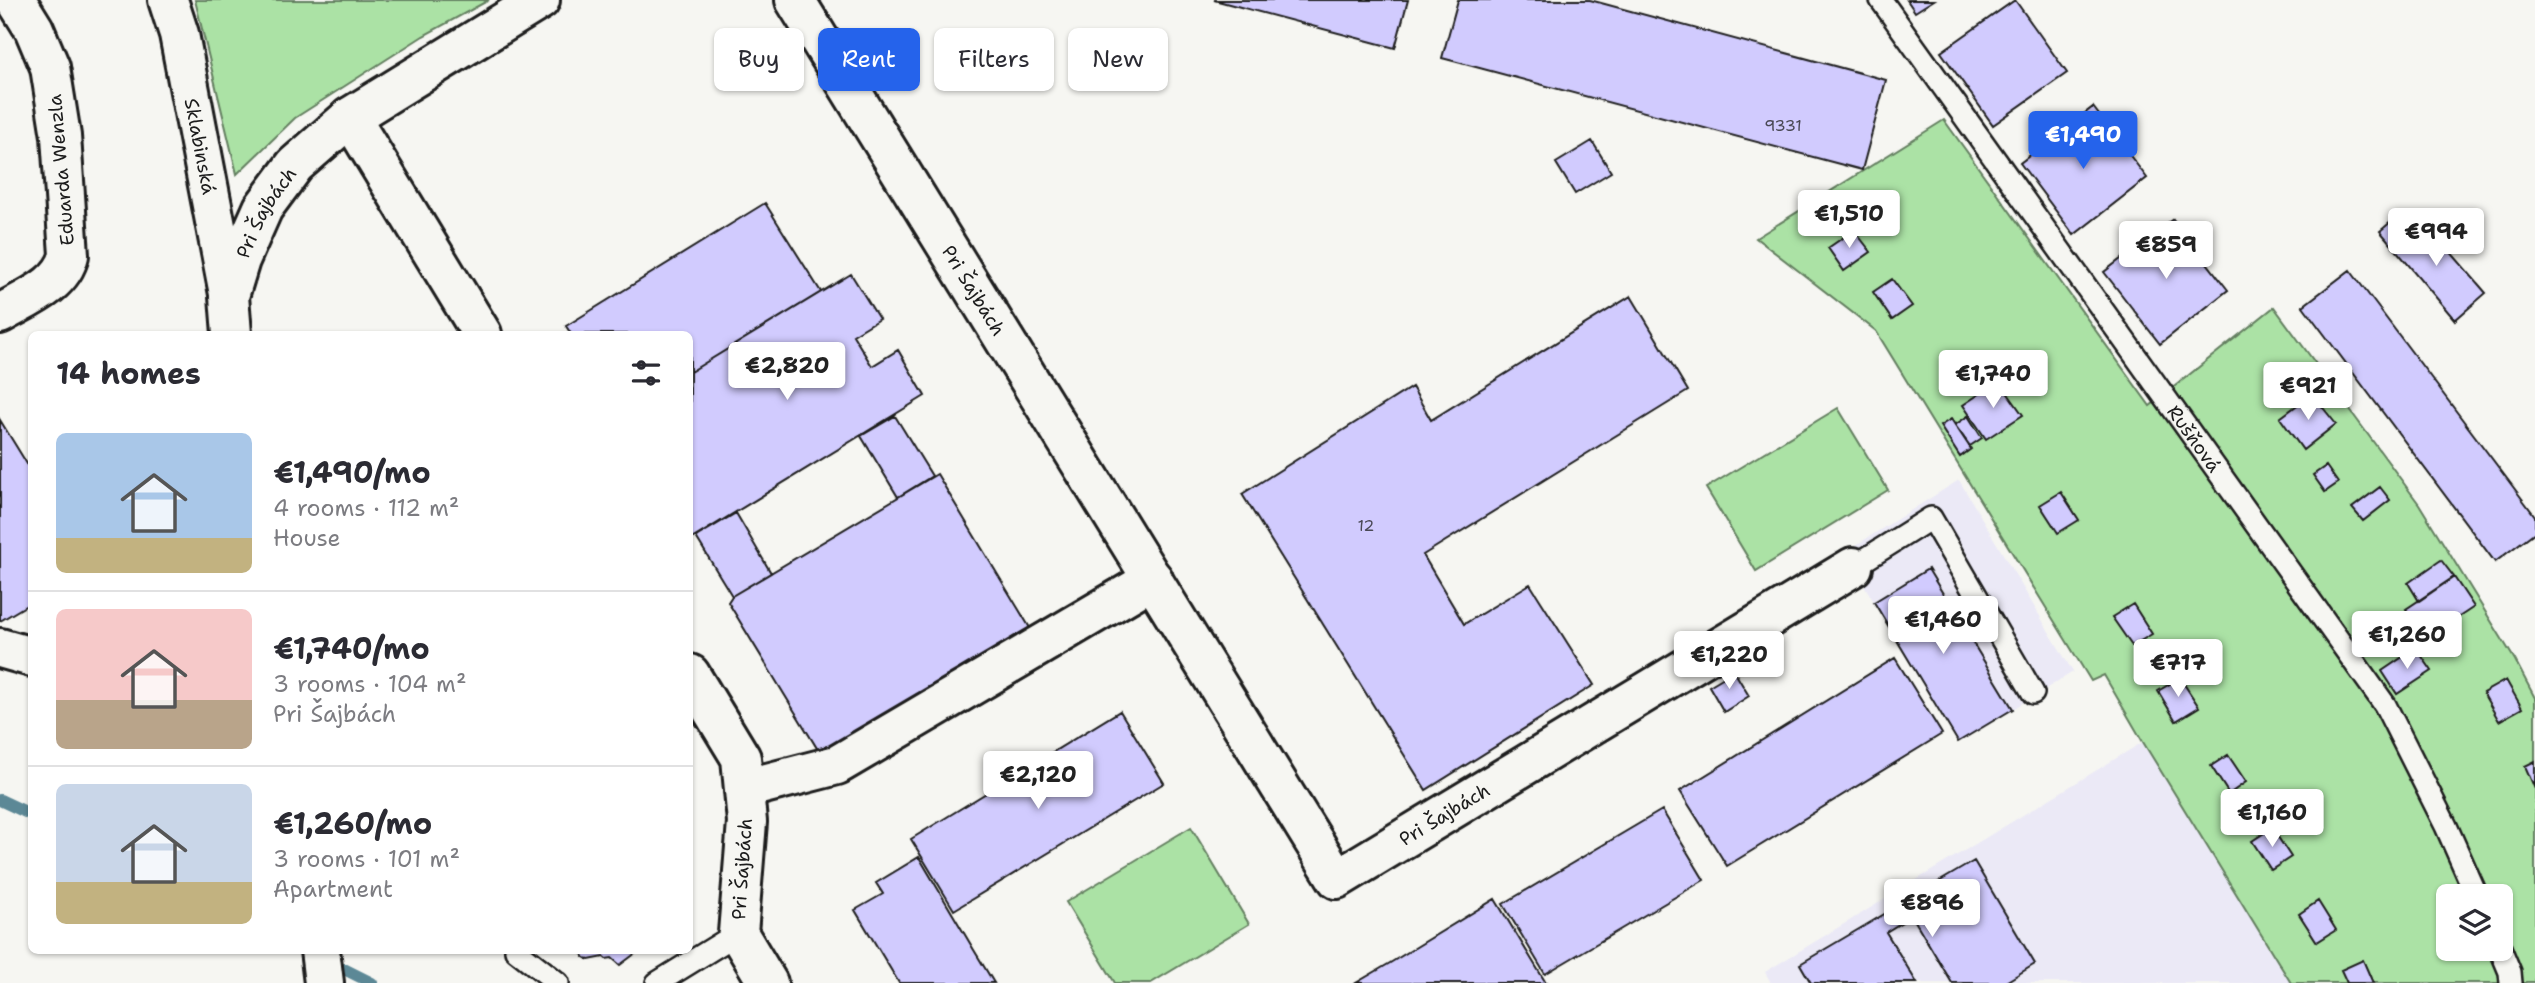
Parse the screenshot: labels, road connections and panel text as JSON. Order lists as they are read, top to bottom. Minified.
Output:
{"streets":{"street":["Sklabinská","Eduarda Wenzla","Pri Šajbách"],"lane":["Rušňová"]},"crossings":[["Sklabinská","Pri Šajbách"]],"house_numbers":["9331","12"],"page":{"chip":["Buy","Rent","Filters","New"],"price":["€1,490","€1,510","€994","€859","€2,820","€1,740","€921","€1,460","€1,260","€1,220","€717","€2,120","€1,160","€896"],"heading":"14 homes","list":[{"name":"€1,490/mo","note":"4 rooms · 112 m² · House"},{"name":"€1,740/mo","note":"3 rooms · 104 m² · Pri Šajbách"},{"name":"€1,260/mo","note":"3 rooms · 101 m² · Apartment"}]}}
